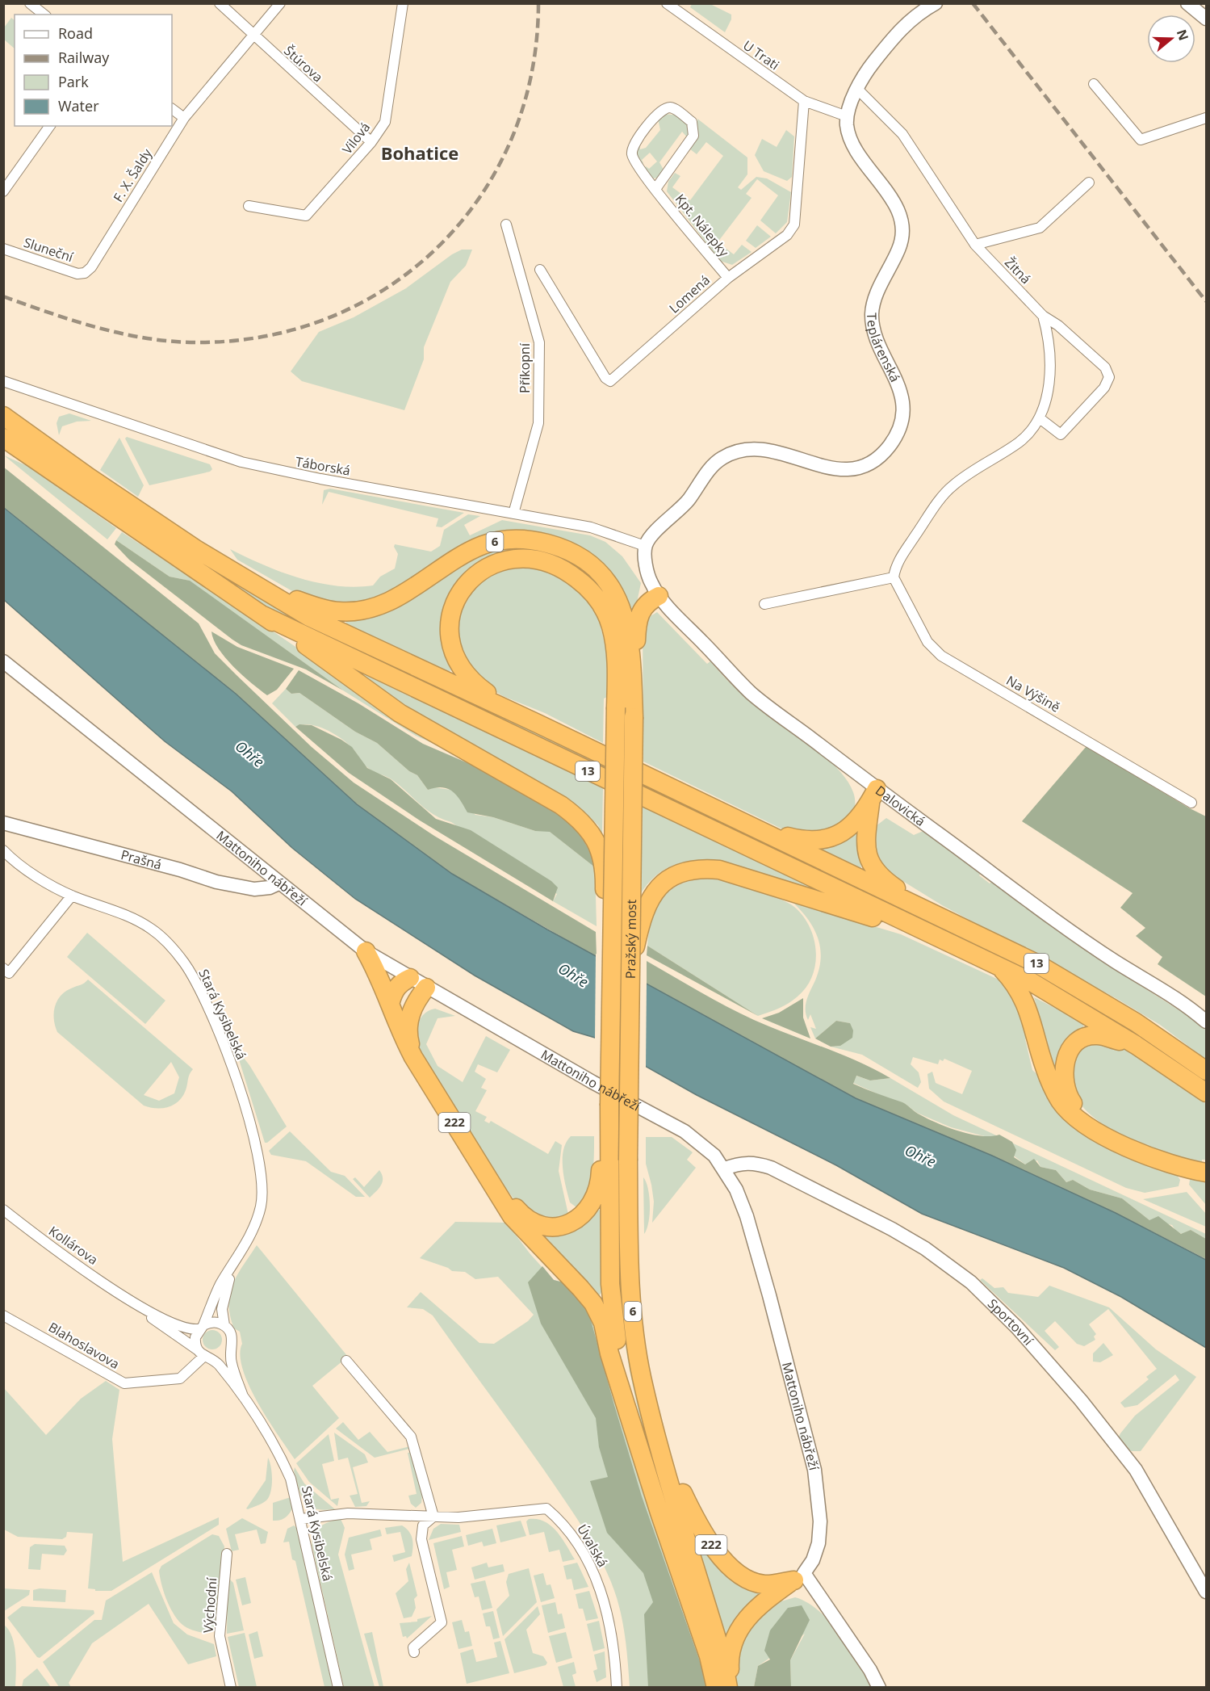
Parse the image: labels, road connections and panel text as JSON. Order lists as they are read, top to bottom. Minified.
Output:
{"streets":{"highway":["6","13","Pražský most","222"],"street":["U Trati","Štúrova","Vilová","F. X. Šaldy","Kpt. Nálepky","Sluneční","Žitná","Lomená","Teplárenská","Příkopní","Táborská","Na Výšině","Dalovická","Prašná","Mattoniho nábřeží","Stará Kysibelská","Kollárova","Sportovní","Blahoslavova","Úvalská","Východní"]},"crossings":[["U Trati","Lomená"],["U Trati","Teplárenská"],["Štúrova","Vilová"],["Štúrova","F. X. Šaldy"],["F. X. Šaldy","Sluneční"],["Kpt. Nálepky","Lomená"],["Teplárenská","Táborská"],["Teplárenská","Dalovická"],["Příkopní","Táborská"],["Táborská","Dalovická"],["6","13"],["6","Pražský most"],["6","222"],["13","Pražský most"],["Prašná","Mattoniho nábřeží"],["Mattoniho nábřeží","222"],["Mattoniho nábřeží","Sportovní"],["Pražský most","222"],["Stará Kysibelská","Kollárova"],["Stará Kysibelská","Blahoslavova"],["Stará Kysibelská","Úvalská"],["Kollárova","Blahoslavova"]],"districts":["Bohatice"],"water":["Ohře"],"legend":["Road","Railway","Park","Water"],"north":"right"}
